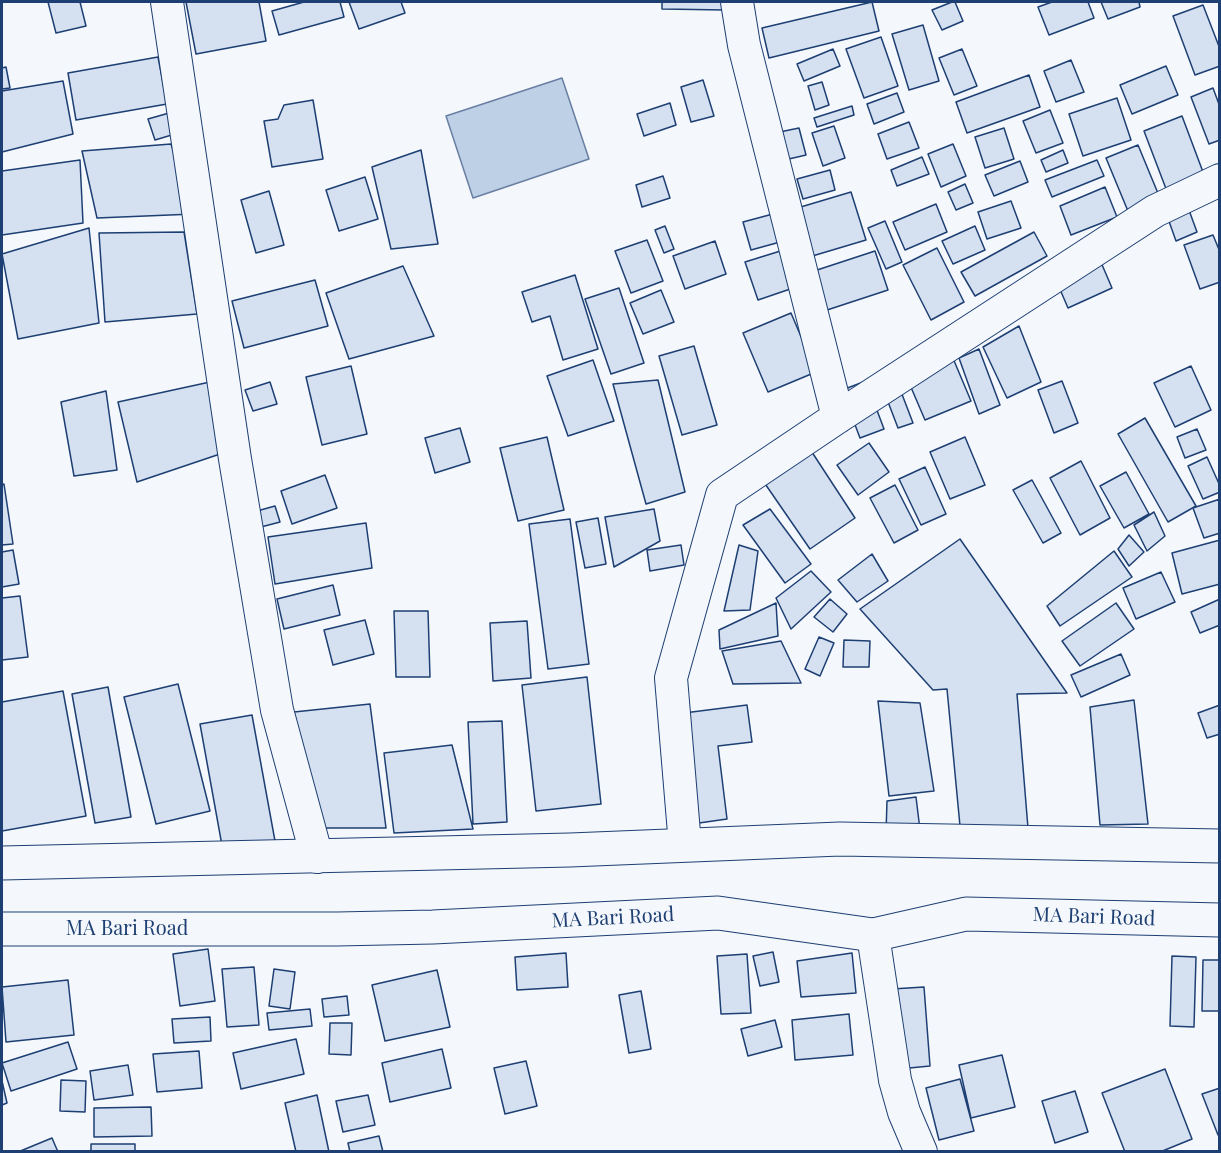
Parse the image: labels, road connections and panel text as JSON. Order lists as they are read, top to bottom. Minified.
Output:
{"streets":{"main road":["MA Bari Road"]}}
